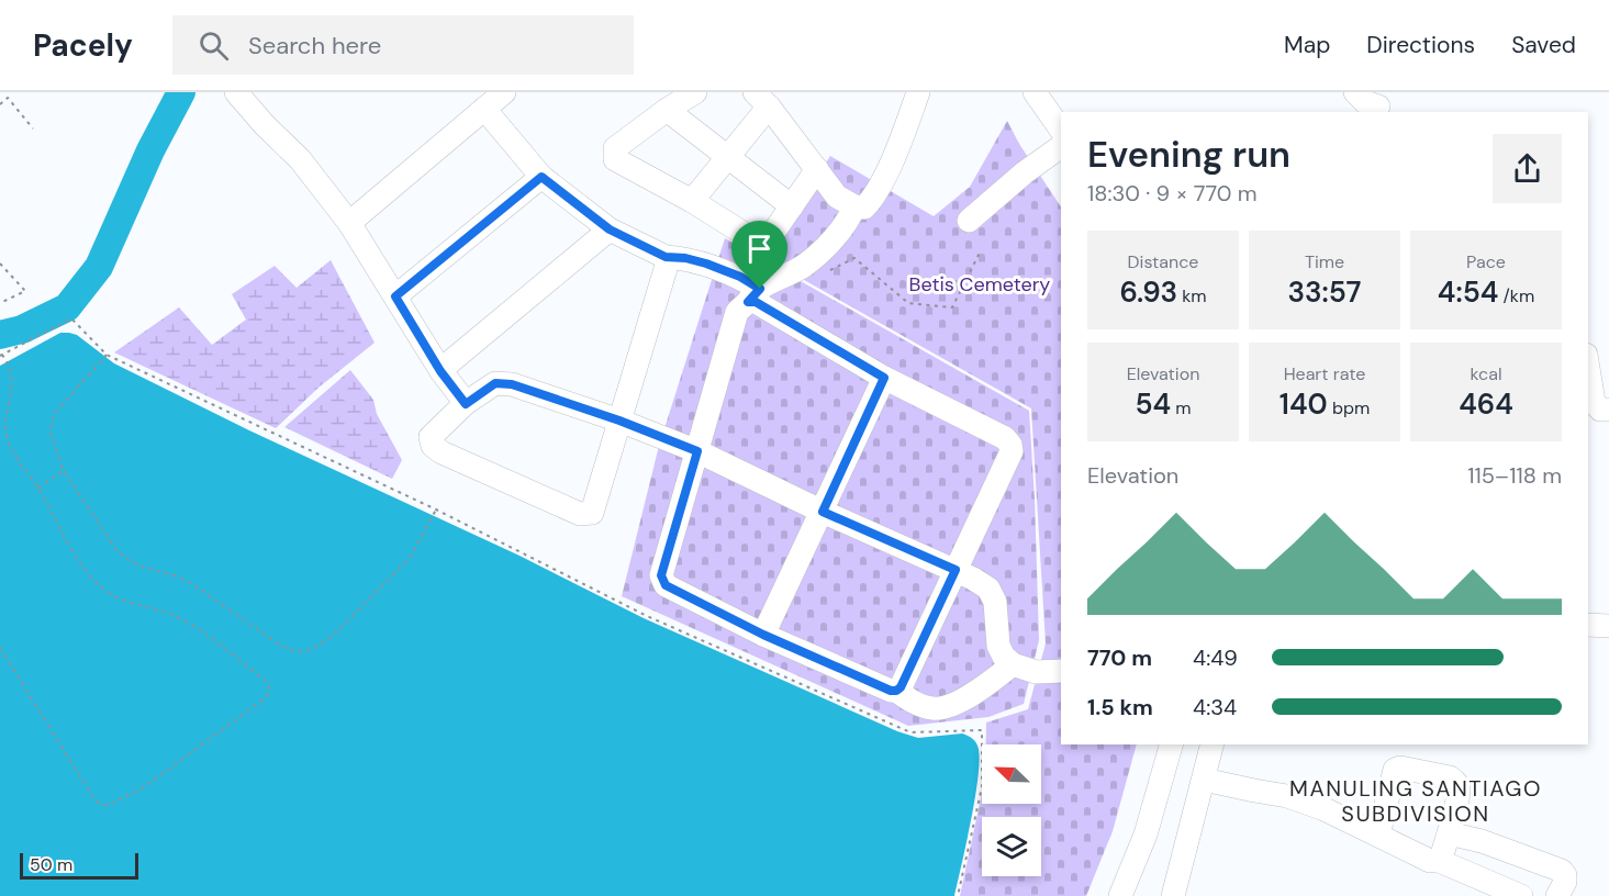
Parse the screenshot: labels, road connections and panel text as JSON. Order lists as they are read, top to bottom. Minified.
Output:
{"districts":["MANULING SANTIAGO SUBDIVISION"],"parks":["Betis Cemetery"],"scale_bar":"50 m","north":"top left","page":{"header":"Pacely","search":"Search here","nav":["Map","Directions","Saved"],"heading":["Evening run","18:30 · 9 × 770 m"],"stats":[["Distance","6.93 km"],["Time","33:57"],["Pace","4:54 /km"],["Elevation","54 m"],["Heart rate","140 bpm"],["kcal","464"]],"chart":["Elevation","115–118 m"],"list":[{"name":"770 m","note":"4:49"},{"name":"1.5 km","note":"4:34"}],"scale":"50 m"}}
